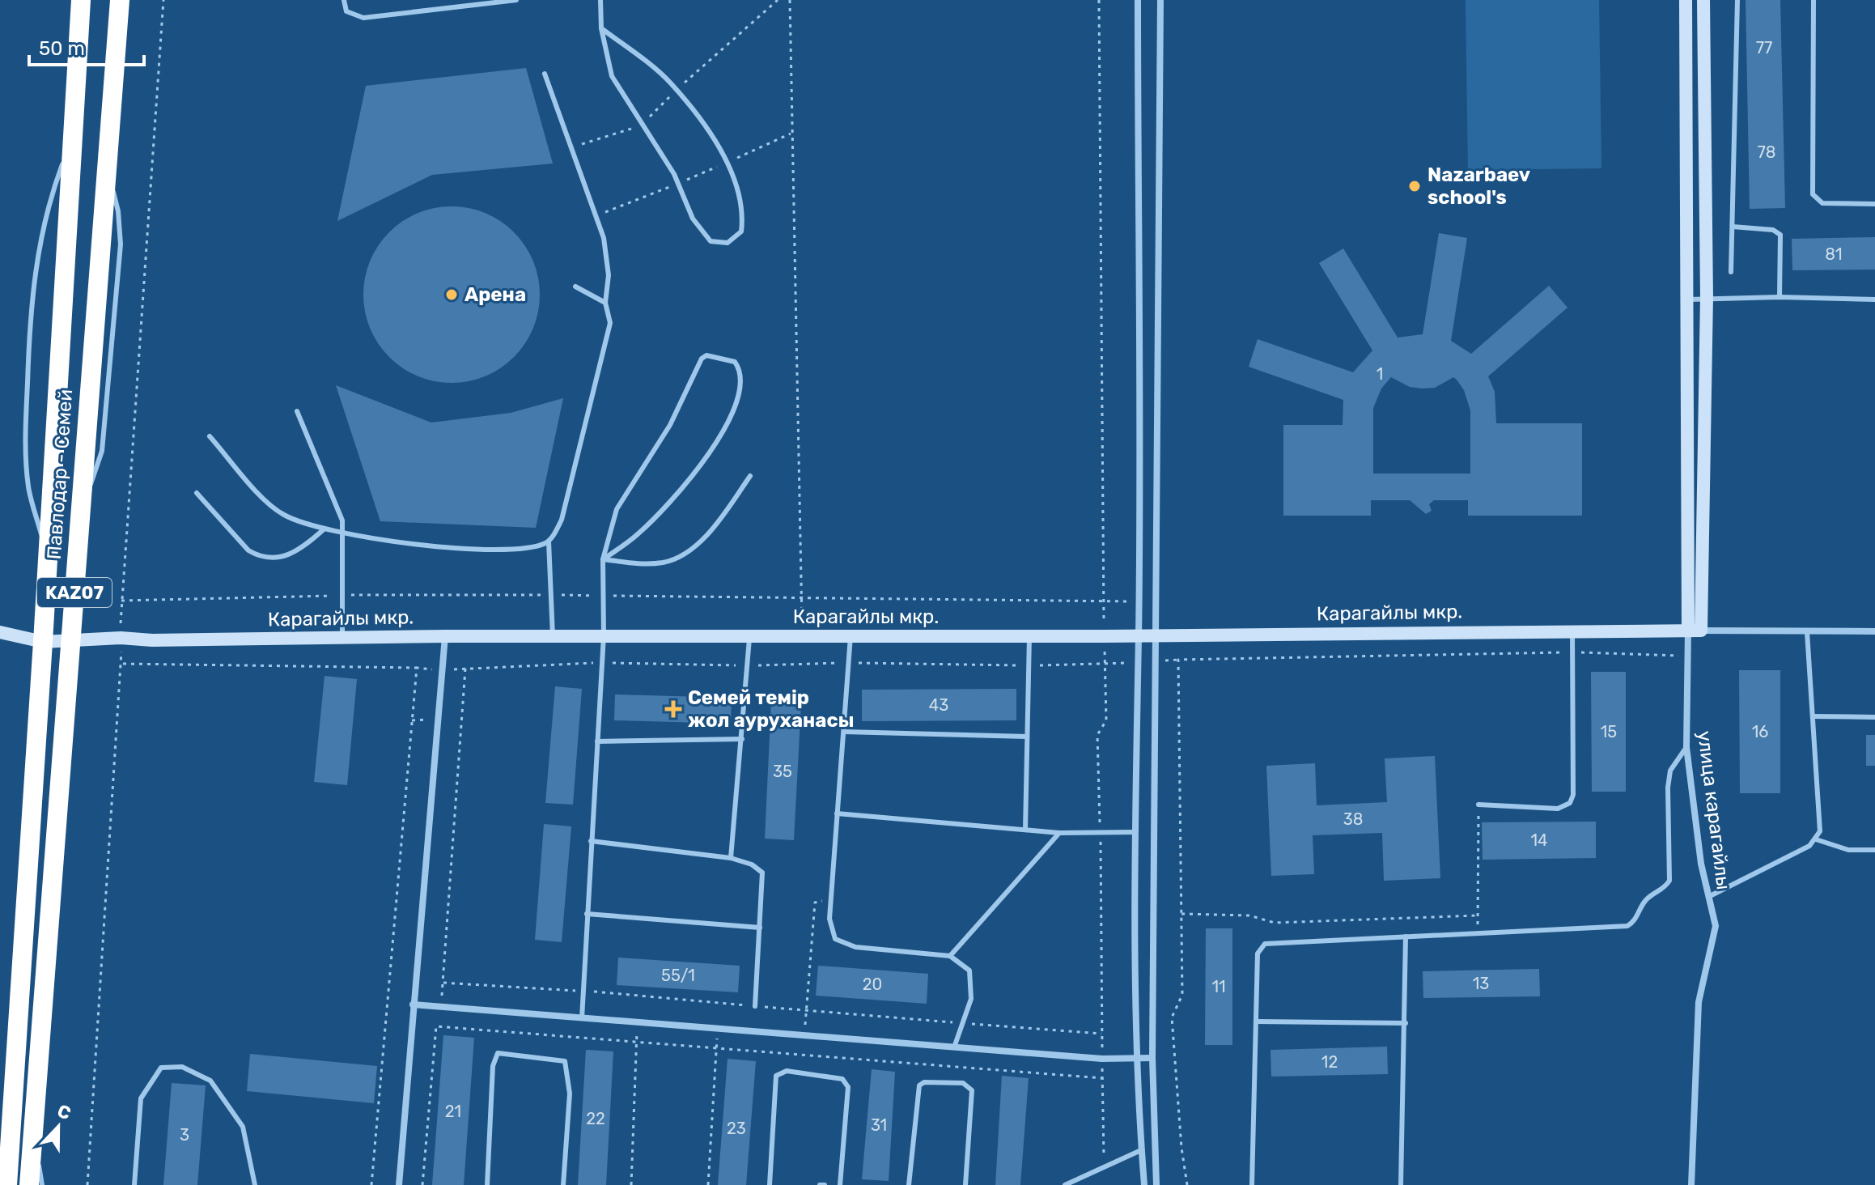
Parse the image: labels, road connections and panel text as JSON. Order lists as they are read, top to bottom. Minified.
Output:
{"streets":{"highway":["Павлодар - Семей","KAZ07"],"street":["Карагайлы мкр.","улица карагайлы"]},"crossings":[["Павлодар - Семей","Карагайлы мкр."],["Карагайлы мкр.","улица карагайлы"]],"places":{"other":["Nazarbaev school's","Арена"],"health":["Семей темір жол ауруханасы"]},"house_numbers":["77","78","81","1","43","15","16","35","38","14","55/1","13","20","11","12","21","22","31","23","3"],"scale_bar":"50 m","north":"top"}
